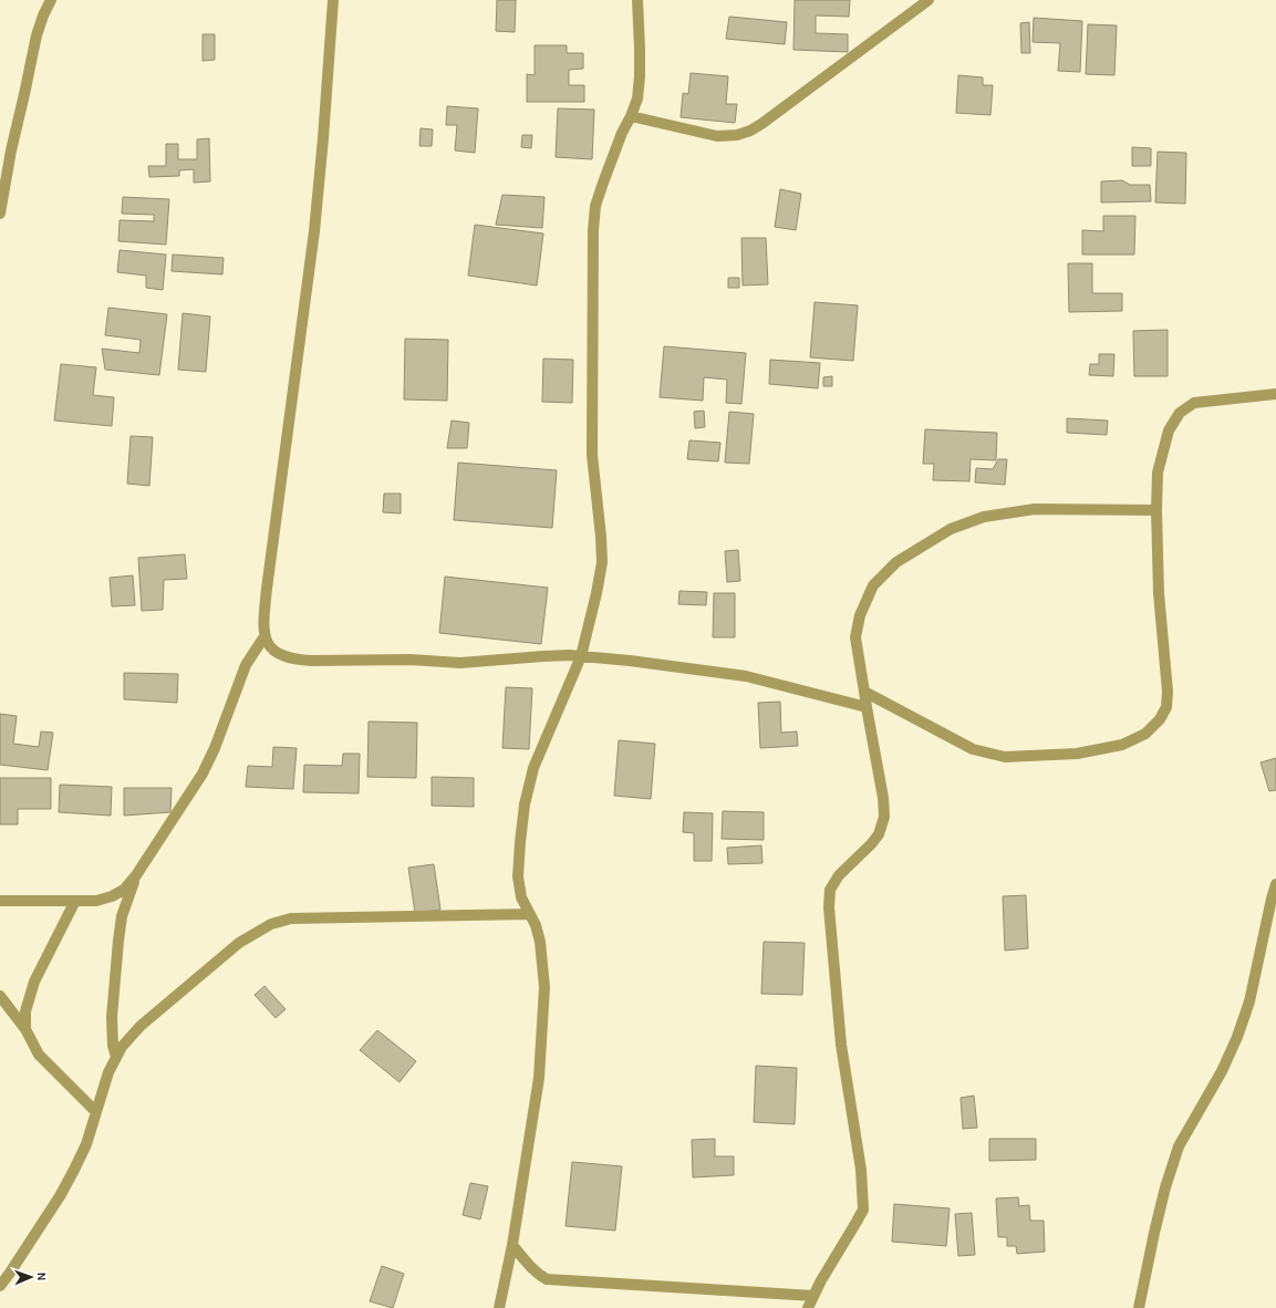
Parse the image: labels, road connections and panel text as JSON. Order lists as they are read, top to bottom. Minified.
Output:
{"north":"right"}
